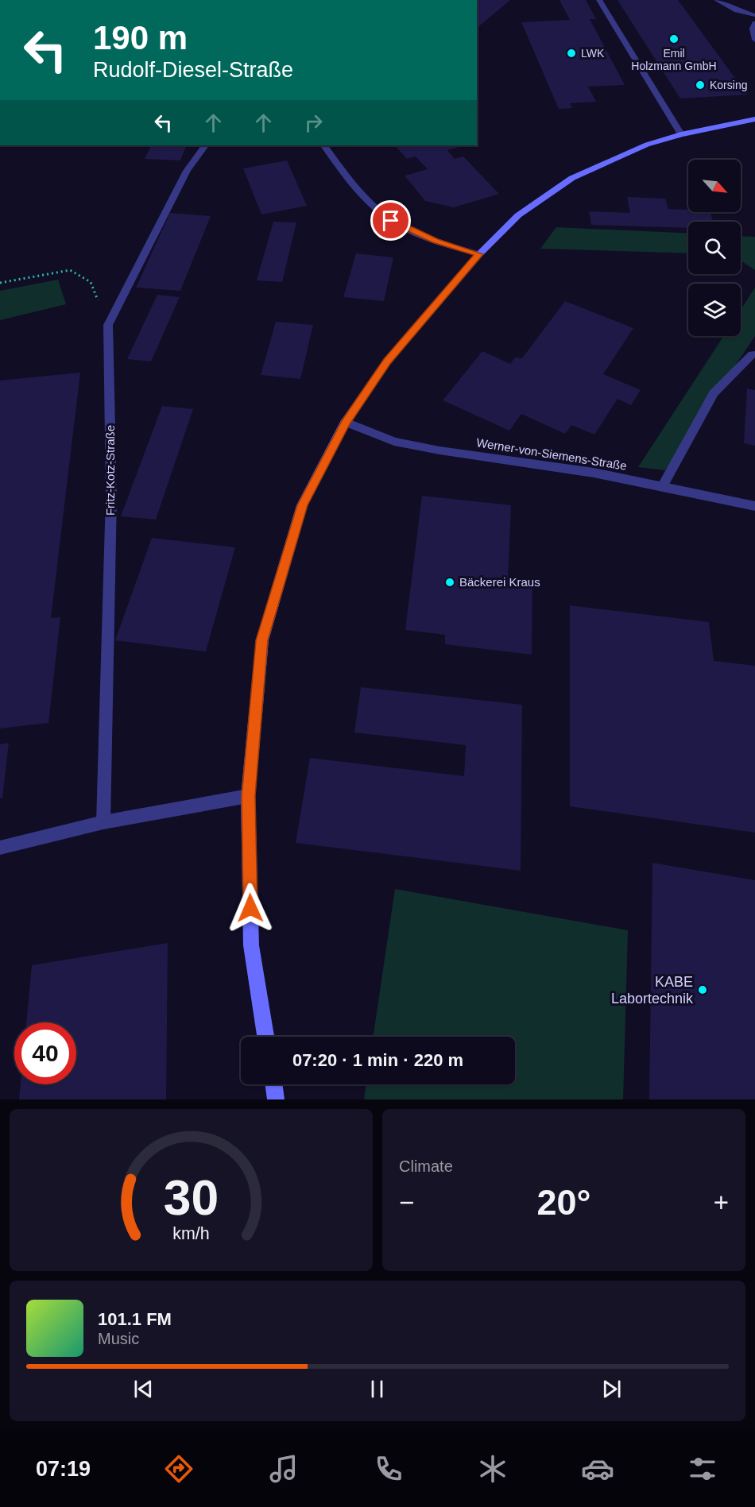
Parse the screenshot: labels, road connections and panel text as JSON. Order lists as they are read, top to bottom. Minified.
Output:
{"streets":{"street":["Werner-von-Siemens-Straße","Fritz-Kotz-Straße"]},"places":["Emil Holzmann GmbH","LWK","Korsing","Bäckerei Kraus","KABE Labortechnik"],"north":"bottom right","page":{"turn":["190 m","Rudolf-Diesel-Straße"],"limit":"40","trip":"07:20 · 1 min · 220 m","tile":"Climate","heat":["−","20°","+"],"song":["101.1 FM","Music"],"tabs":"07:19","gauge":["30","km/h"]}}
